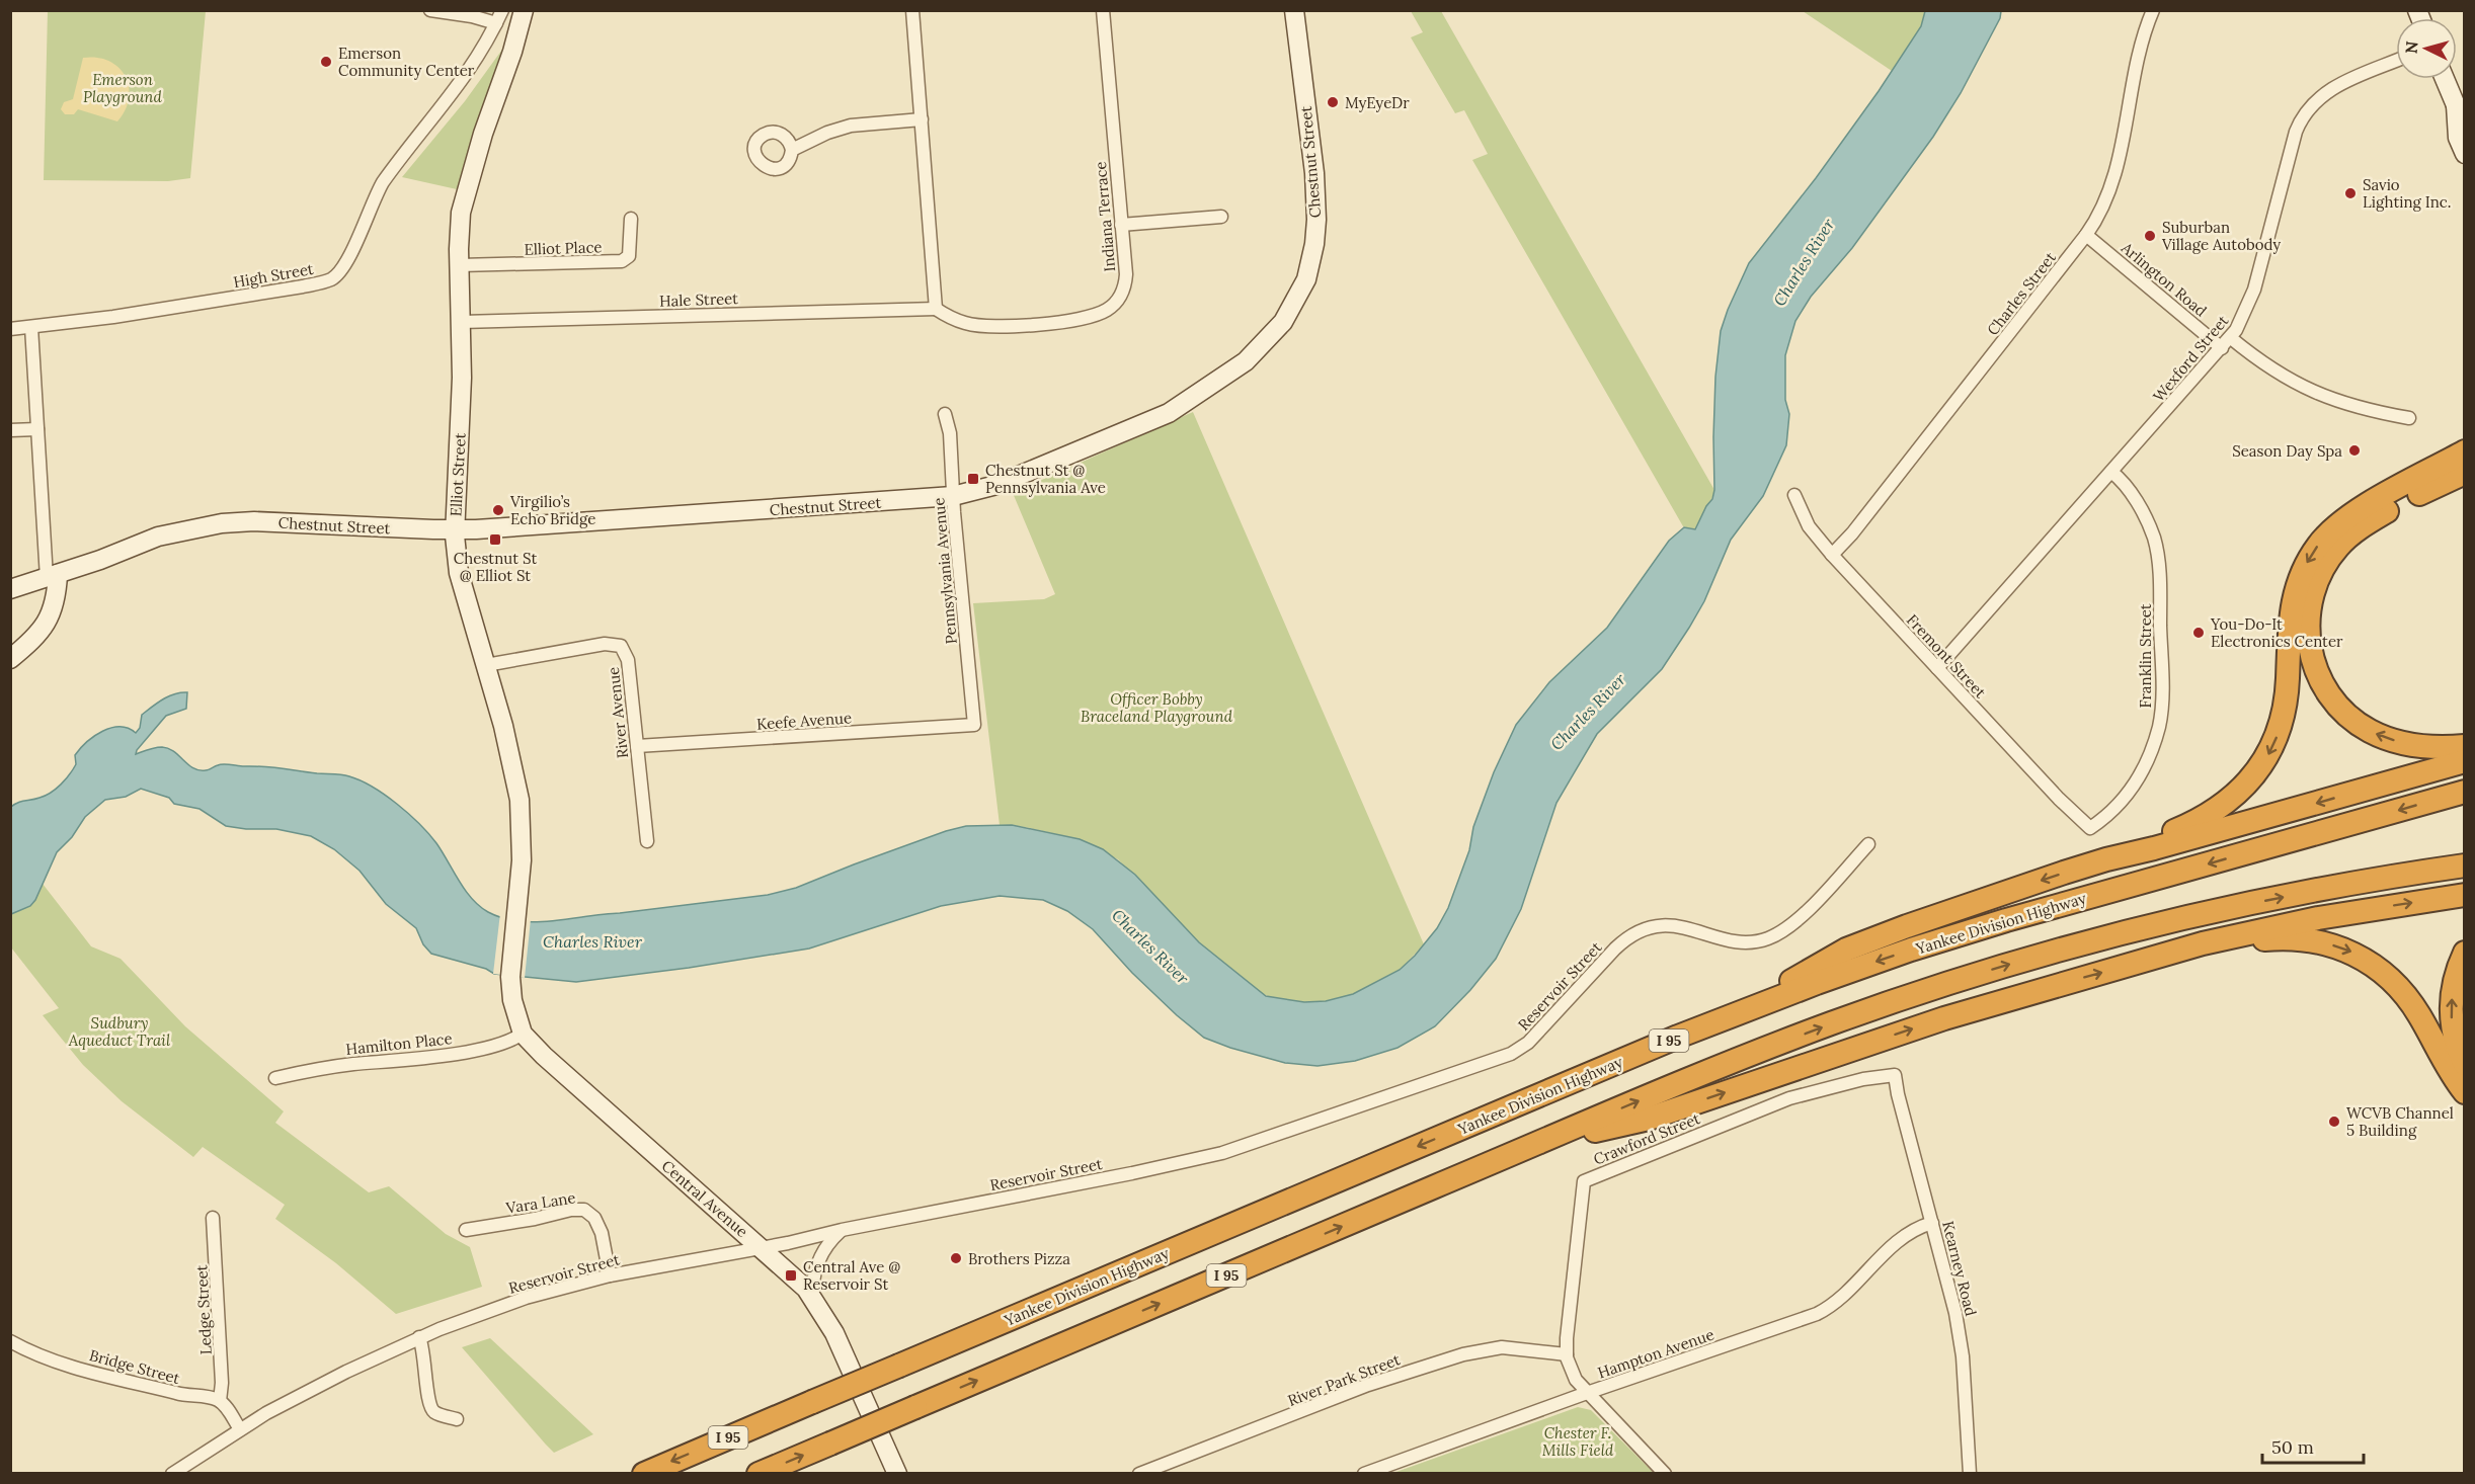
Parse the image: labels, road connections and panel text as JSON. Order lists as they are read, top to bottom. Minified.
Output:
{"streets":{"highway":["Yankee Division Highway","I 95"],"street":["Chestnut Street","Indiana Terrace","Elliot Place","High Street","Arlington Road","Charles Street","Hale Street","Wexford Street","Elliot Street","Pennsylvania Avenue","Fremont Street","Franklin Street","River Avenue","Keefe Avenue","Reservoir Street","Hamilton Place","Crawford Street","Central Avenue","Vara Lane","Kearney Road","Ledge Street","Hampton Avenue","Bridge Street","River Park Street"]},"crossings":[["Chestnut Street","Elliot Street"],["Chestnut Street","Pennsylvania Avenue"],["Indiana Terrace","Hale Street"],["Elliot Place","Elliot Street"],["Arlington Road","Charles Street"],["Arlington Road","Wexford Street"],["Charles Street","Fremont Street"],["Hale Street","Elliot Street"],["Wexford Street","Fremont Street"],["Wexford Street","Franklin Street"],["Elliot Street","River Avenue"],["Elliot Street","Central Avenue"],["Pennsylvania Avenue","Keefe Avenue"],["Fremont Street","Franklin Street"],["River Avenue","Keefe Avenue"],["Reservoir Street","Central Avenue"],["Reservoir Street","Vara Lane"],["Hamilton Place","Central Avenue"],["Crawford Street","Kearney Road"],["Crawford Street","Hampton Avenue"],["Crawford Street","River Park Street"],["Kearney Road","Hampton Avenue"],["Ledge Street","Bridge Street"]],"water":["Charles River"],"parks":["Emerson Playground","Officer Bobby Braceland Playground","Sudbury Aqueduct Trail","Chester F. Mills Field"],"places":{"other":["Emerson Community Center","MyEyeDr","Savio Lighting Inc.","Suburban Village Autobody","Season Day Spa","Virgilio’s Echo Bridge","You-Do-It Electronics Center","WCVB Channel 5 Building","Brothers Pizza"],"transit":["Chestnut St @ Pennsylvania Ave","Chestnut St @ Elliot St","Central Ave @ Reservoir St"]},"scale_bar":"50 m","north":"left"}
